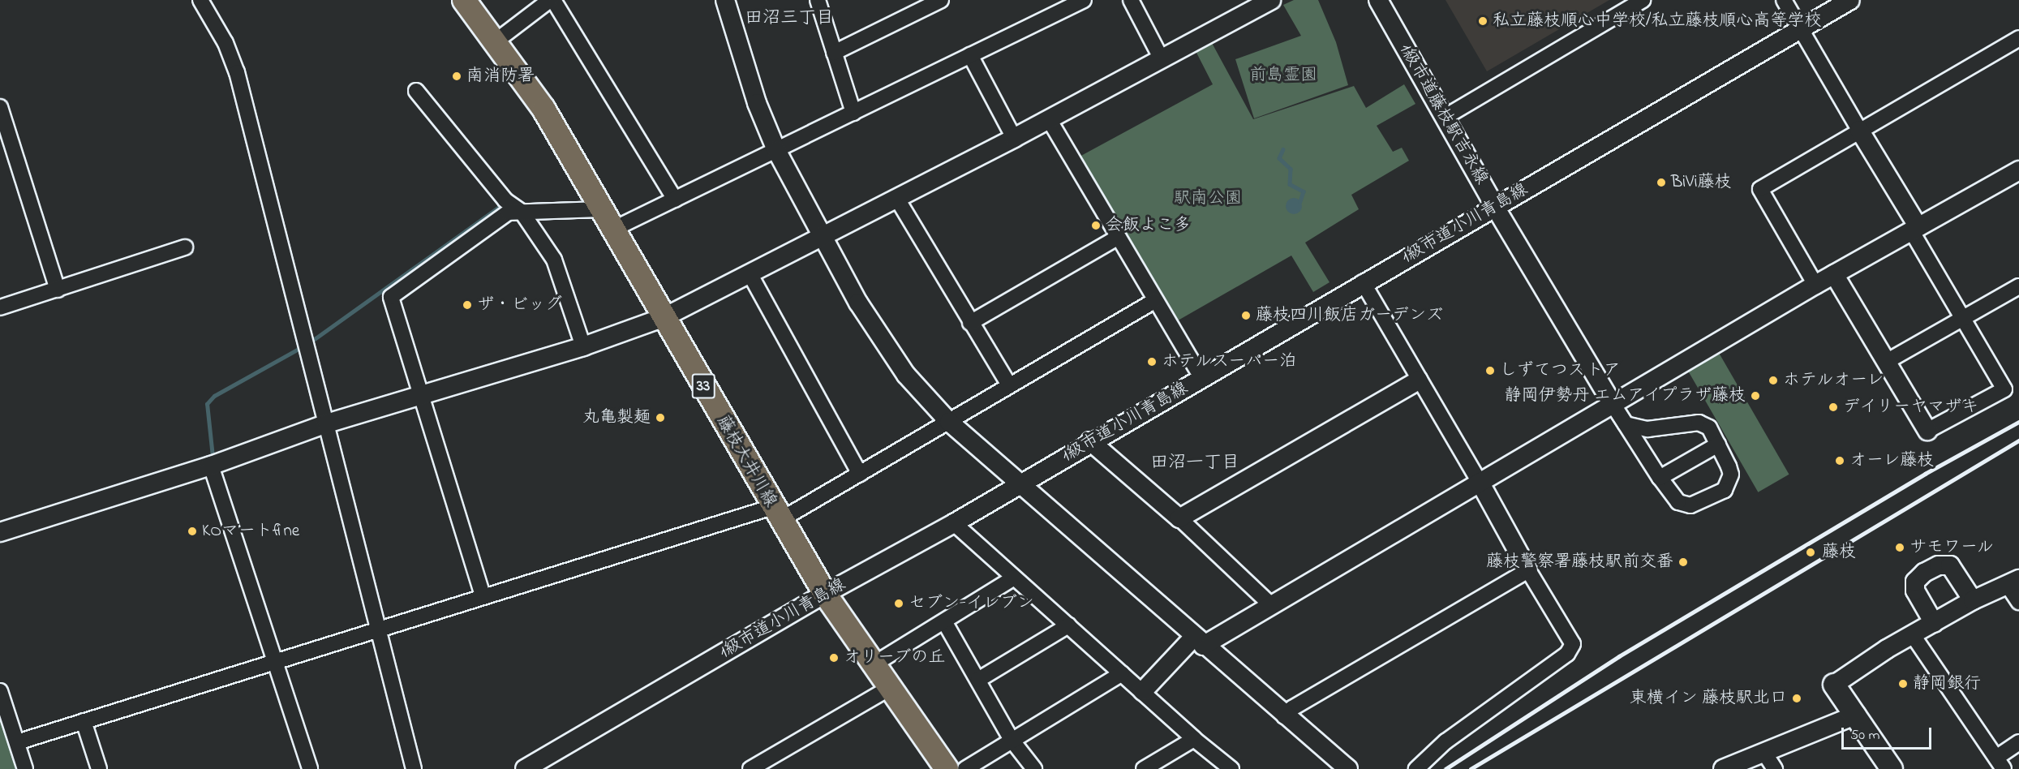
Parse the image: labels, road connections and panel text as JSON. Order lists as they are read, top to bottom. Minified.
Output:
{"streets":{"main road":["33","藤枝大井川線"],"street":["1級市道藤枝駅吉永線","1級市道小川青島線"]},"crossings":[["1級市道藤枝駅吉永線","1級市道小川青島線"],["1級市道小川青島線","藤枝大井川線"]],"districts":["田沼三丁目","田沼一丁目"],"parks":["前島霊園","駅南公園"],"places":["私立藤枝順心中学校/私立藤枝順心高等学校","南消防署","BiVi藤枝","会飯よこ多","ザ・ビッグ","藤枝四川飯店ガーデンズ","ホテルスーパー泊","しずてつストア","ホテルオーレ","静岡伊勢丹 エムアイプラザ藤枝","デイリーヤマザキ","丸亀製麺","オーレ藤枝","KOマートfine","サモワール","藤枝","藤枝警察署藤枝駅前交番","セブン-イレブン","オリーブの丘","静岡銀行","東横イン 藤枝駅北口"],"scale_bar":"50 m"}
